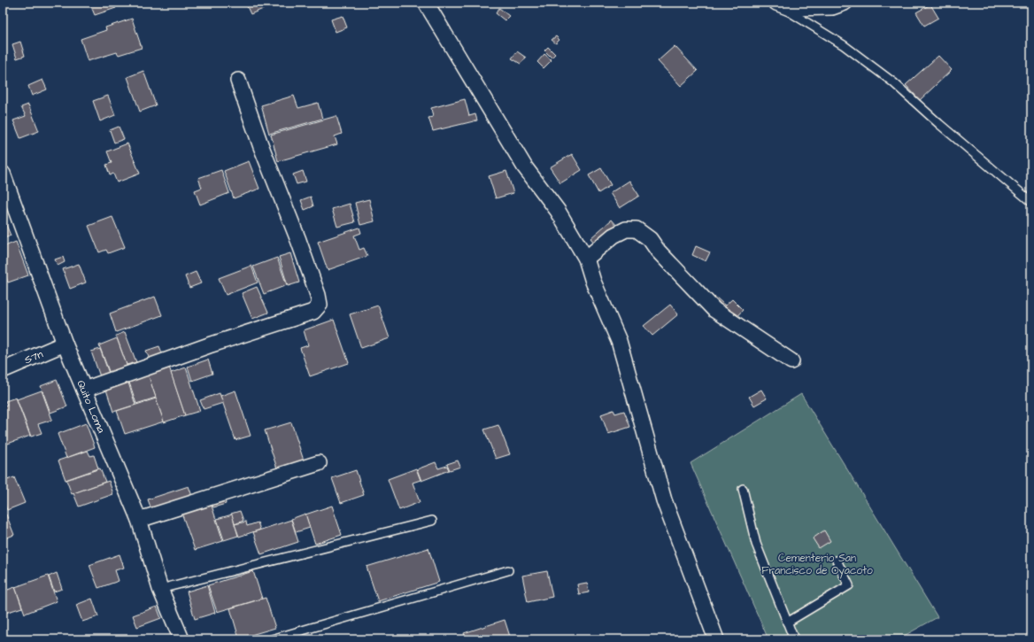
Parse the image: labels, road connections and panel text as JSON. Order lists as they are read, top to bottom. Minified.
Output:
{"streets":{"street":["S7n","Quito Loma"]},"crossings":[["S7n","Quito Loma"]],"parks":["Cementerio San Francisco de Oyacoto"]}
